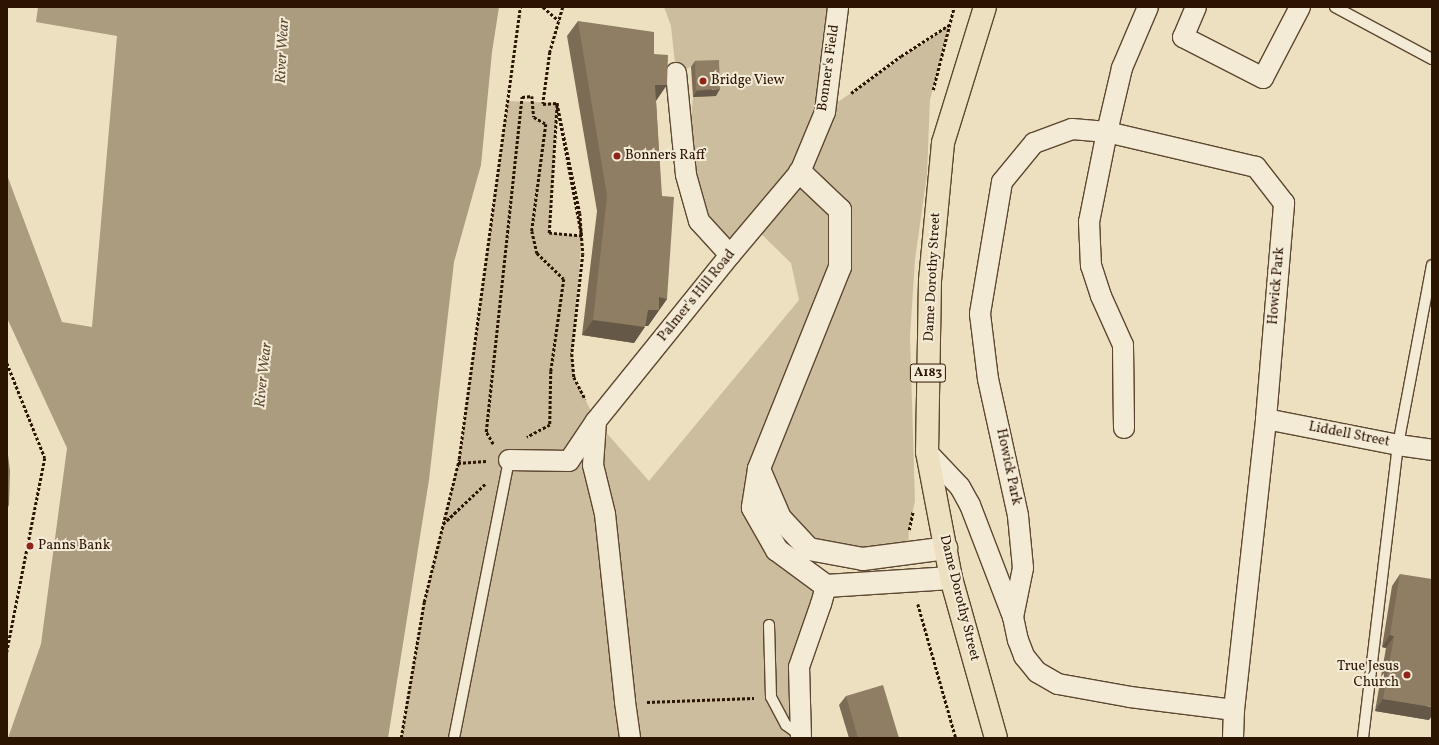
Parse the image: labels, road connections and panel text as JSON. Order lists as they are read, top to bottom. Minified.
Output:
{"streets":{"main road":["Dame Dorothy Street","A183"],"street":["Bonner's Field","Howick Park","Palmer's Hill Road","Liddell Street"]},"crossings":[["Bonner's Field","Palmer's Hill Road"],["Howick Park","Liddell Street"]],"water":["River Wear"],"places":["Bridge View","Bonners Raff","Panns Bank","True Jesus Church"]}
